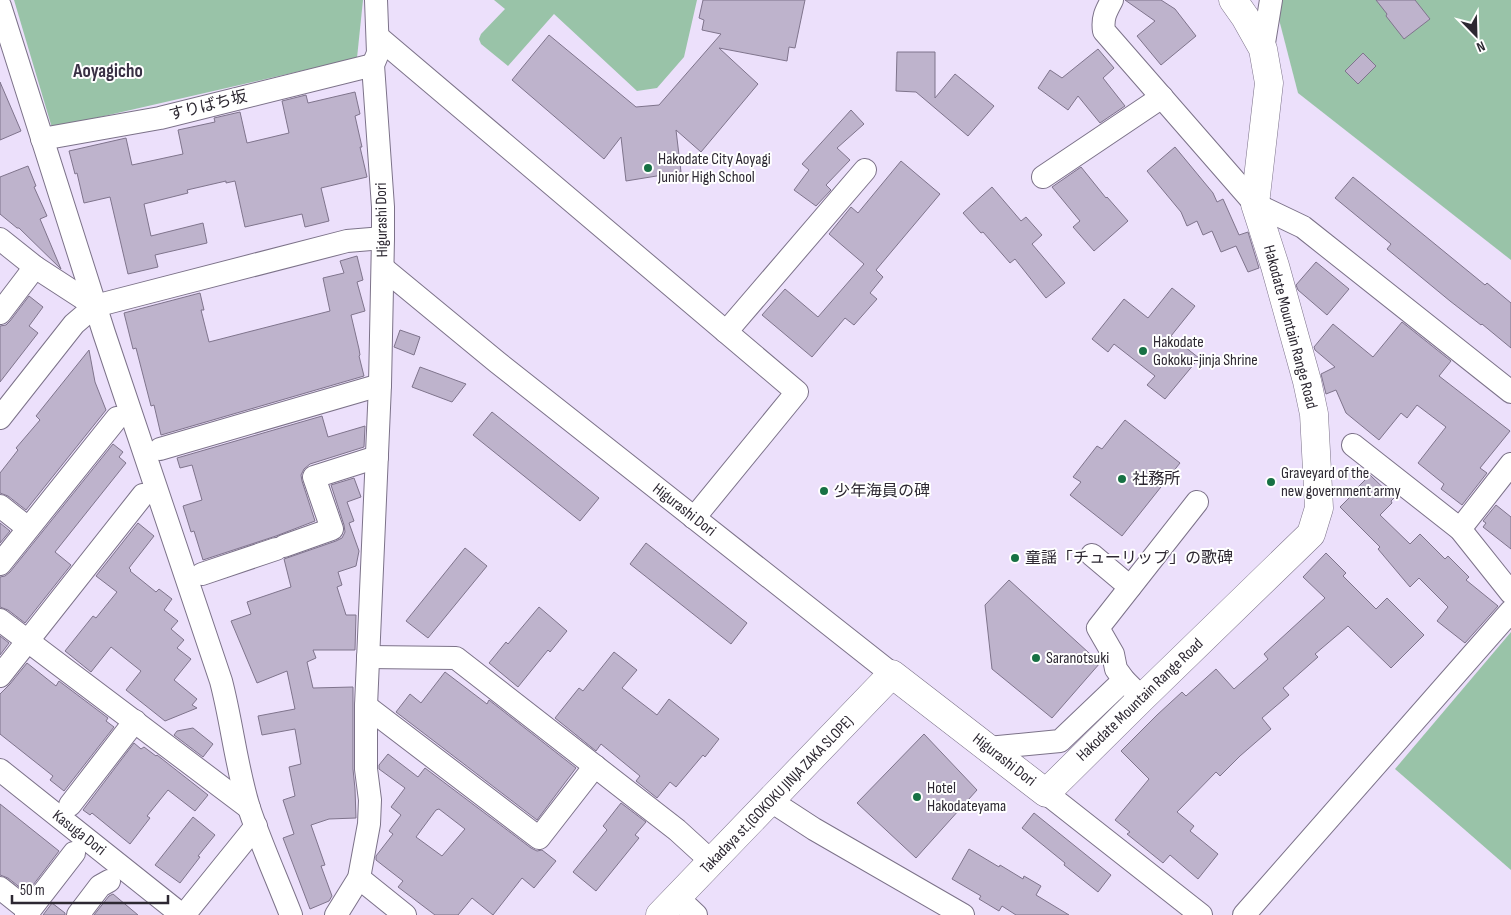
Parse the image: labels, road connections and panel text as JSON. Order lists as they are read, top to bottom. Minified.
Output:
{"streets":{"main road":["Higurashi Dori","Hakodate Mountain Range Road","Takadaya st.(GOKOKU JINJA ZAKA SLOPE)"],"street":["すりばち坂","Kasuga Dori"]},"crossings":[["すりばち坂","Higurashi Dori"],["Higurashi Dori","Hakodate Mountain Range Road"],["Higurashi Dori","Takadaya st.(GOKOKU JINJA ZAKA SLOPE)"]],"districts":["Aoyagicho"],"places":["Hakodate City Aoyagi Junior High School","Hakodate Gokoku-jinja Shrine","社務所","Graveyard of the new government army","少年海員の碑","童謡「チューリップ」の歌碑","Saranotsuki","Hotel Hakodateyama"],"scale_bar":"50 m","north":"bottom right"}
